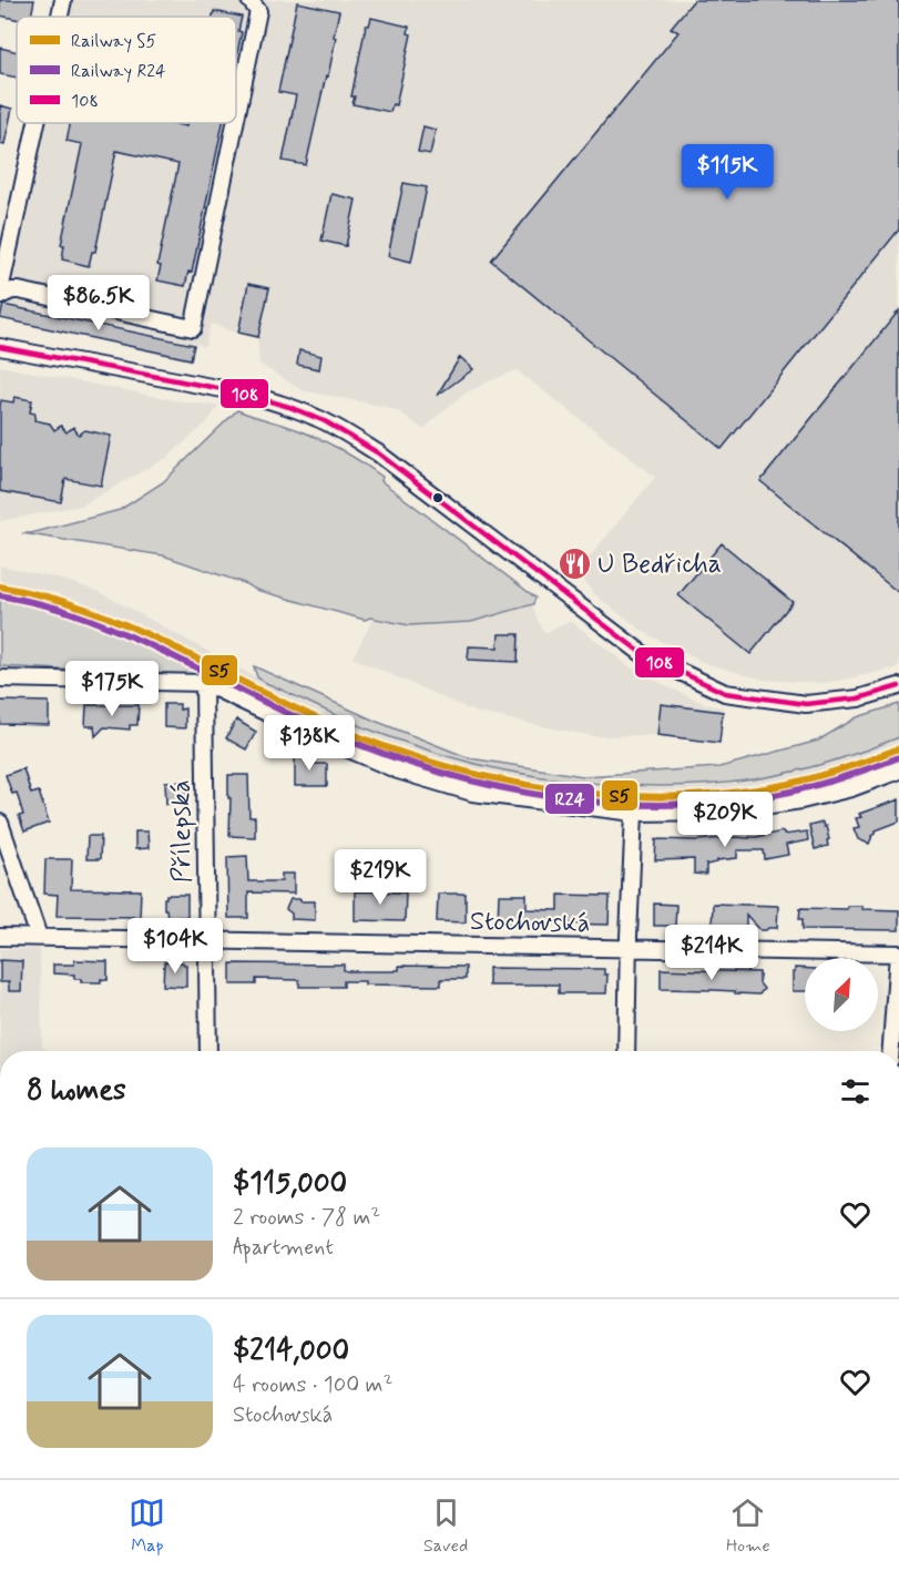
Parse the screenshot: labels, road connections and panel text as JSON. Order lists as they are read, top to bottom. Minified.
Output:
{"streets":{"street":["Přílepská","Stochovská"]},"crossings":[["Přílepská","Stochovská"]],"places":{"restaurant":["U Bedřicha"]},"lines":["transit line 108","rail line S5","rail line R24"],"legend":["Railway S5","Railway R24","108"],"north":"top right","page":{"price":["$115K","$86.5K","$175K","$138K","$209K","$219K","$104K","$214K"],"heading":"8 homes","list":[{"name":"$115,000","note":"2 rooms · 78 m² · Apartment"},{"name":"$214,000","note":"4 rooms · 100 m² · Stochovská"}],"tabs":["Map","Saved","Home"]}}
